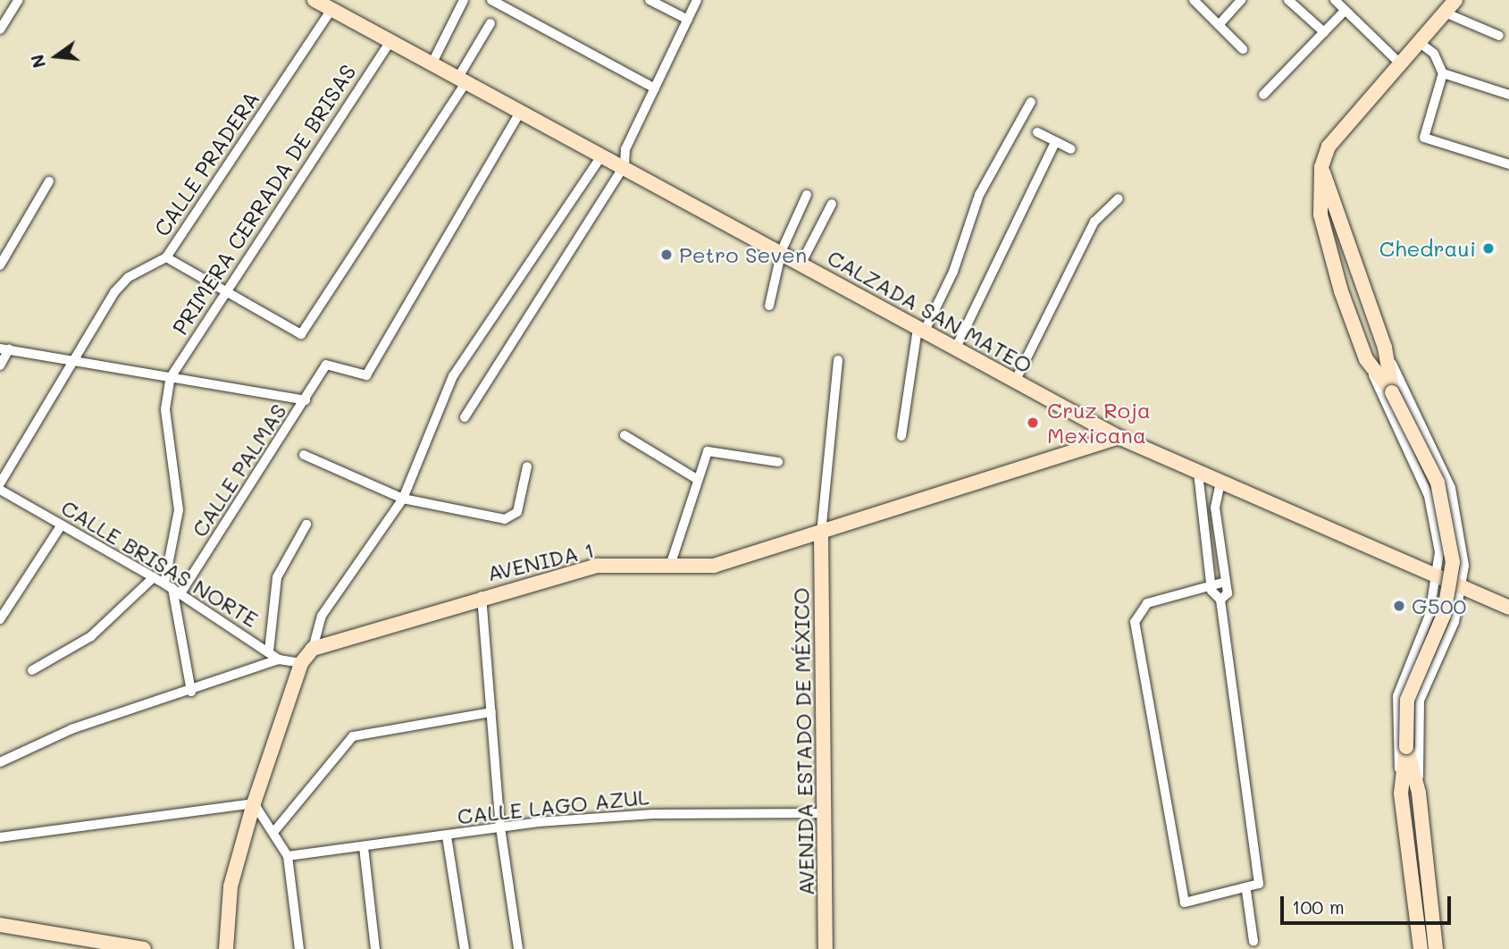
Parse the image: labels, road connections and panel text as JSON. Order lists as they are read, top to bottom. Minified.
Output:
{"streets":{"street":["CALLE PRADERA","PRIMERA CERRADA DE BRISAS","CALZADA SAN MATEO","CALLE PALMAS","AVENIDA 1","CALLE BRISAS NORTE","AVENIDA ESTADO DE MÉXICO","CALLE LAGO AZUL"]},"crossings":[["CALLE PRADERA","CALZADA SAN MATEO"],["PRIMERA CERRADA DE BRISAS","CALZADA SAN MATEO"],["CALZADA SAN MATEO","CALLE PALMAS"],["CALZADA SAN MATEO","AVENIDA 1"],["CALLE PALMAS","CALLE BRISAS NORTE"],["AVENIDA 1","AVENIDA ESTADO DE MÉXICO"],["AVENIDA ESTADO DE MÉXICO","CALLE LAGO AZUL"]],"places":["Chedraui","Petro Seven","Cruz Roja Mexicana","G500"],"scale_bar":"100 m","north":"left"}
